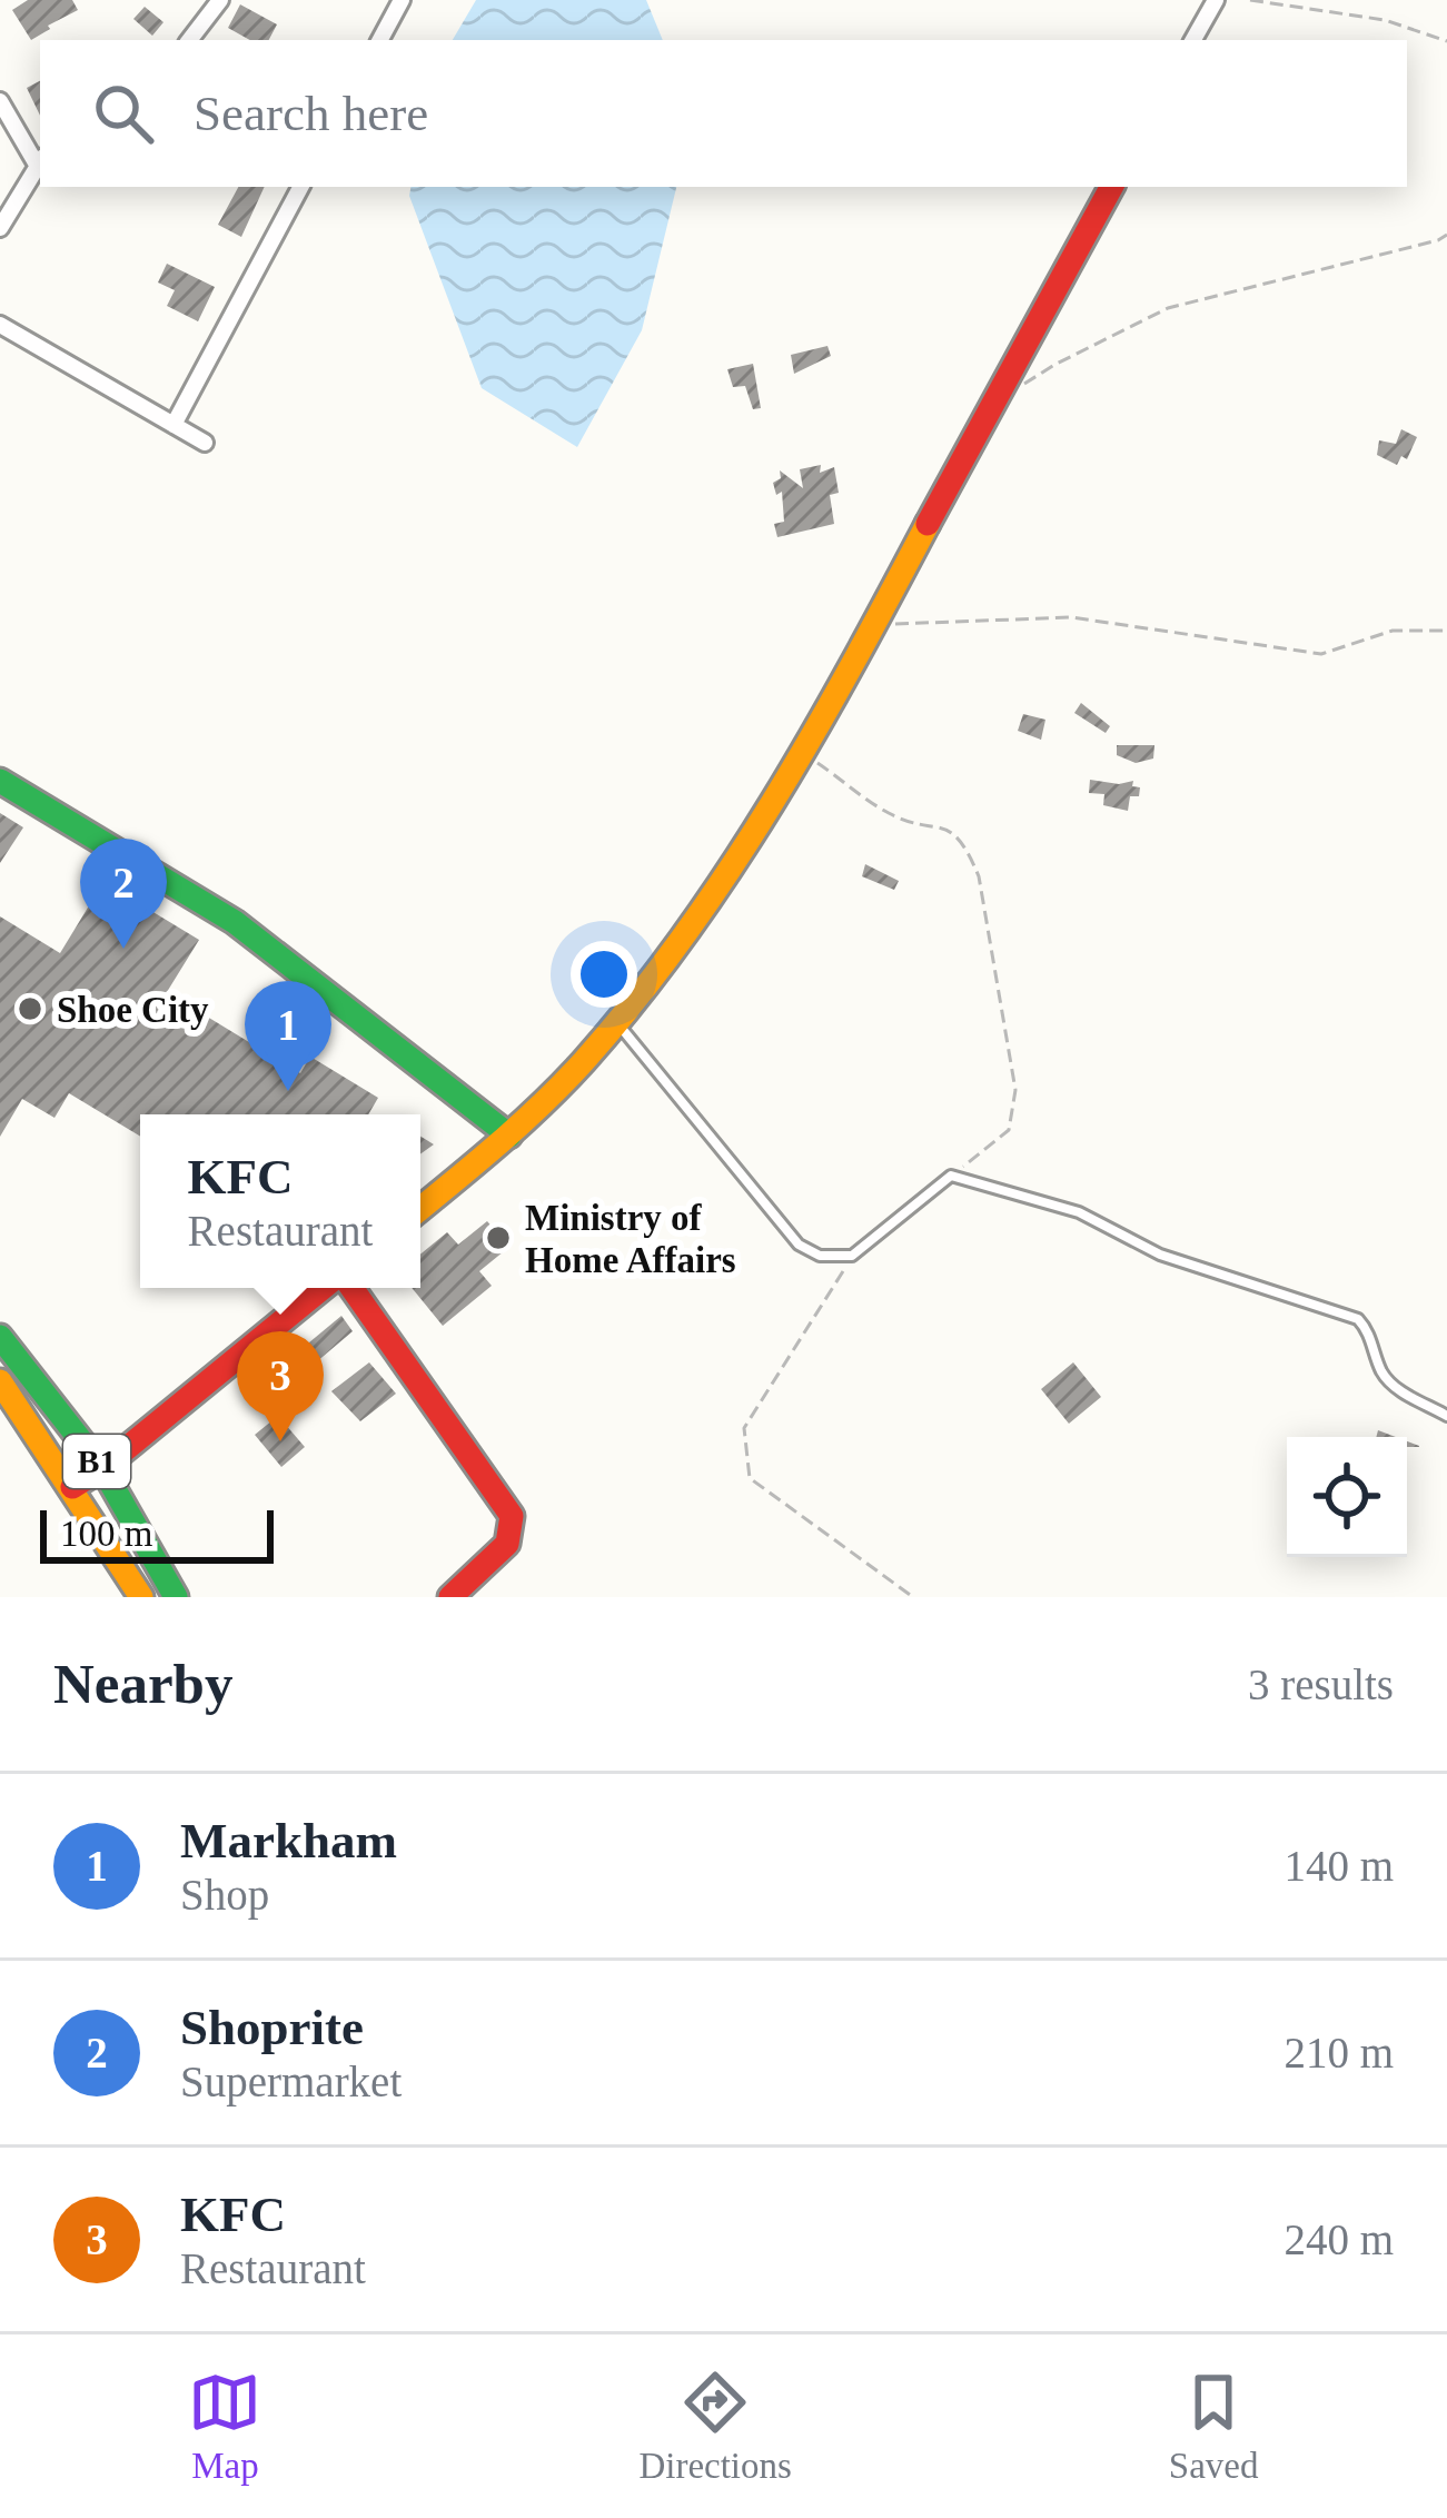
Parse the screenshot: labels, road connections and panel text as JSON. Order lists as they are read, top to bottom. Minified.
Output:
{"streets":{"street":["B1"]},"places":["Shoe City","Ministry of Home Affairs"],"scale_bar":"100 m","page":{"search":"Search here","pins":["2","1","3"],"popup":["KFC","Restaurant"],"scale":"100 m","heading":["Nearby","3 results"],"list":[{"mark":"1","name":"Markham","note":"Shop","value":"140 m"},{"mark":"2","name":"Shoprite","note":"Supermarket","value":"210 m"},{"mark":"3","name":"KFC","note":"Restaurant","value":"240 m"}],"nav":["Map","Directions","Saved"]}}
